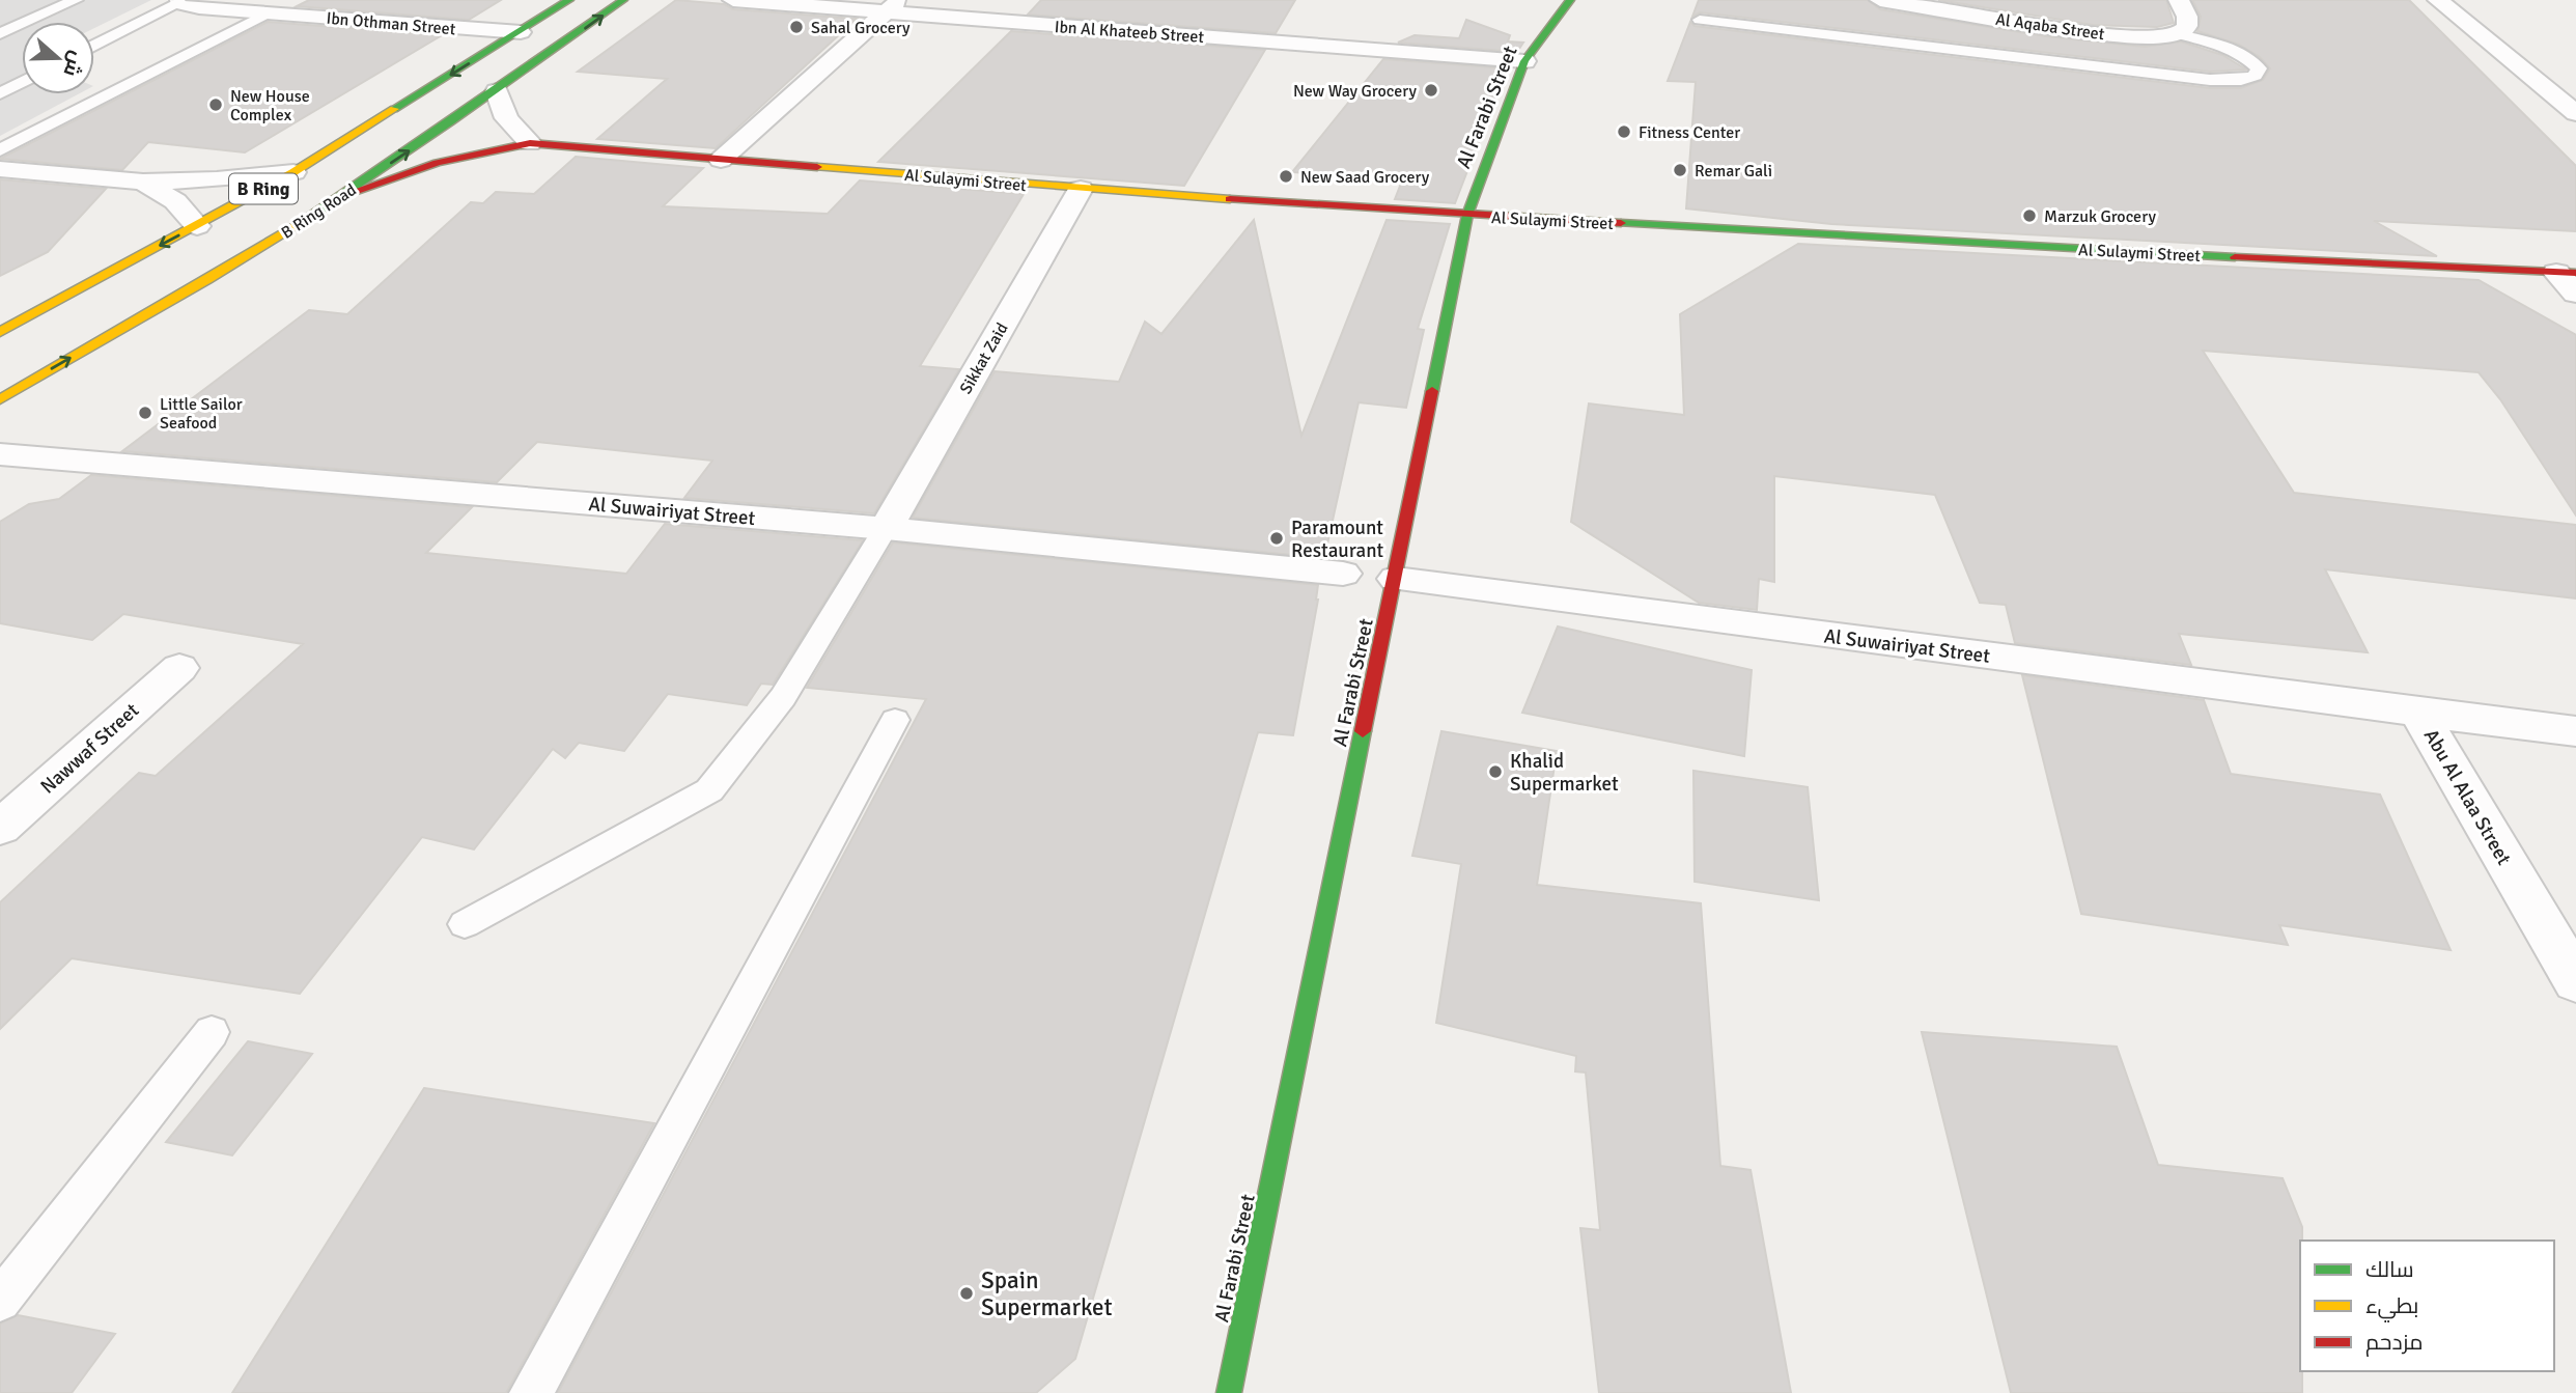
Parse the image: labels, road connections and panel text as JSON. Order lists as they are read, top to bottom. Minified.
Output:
{"streets":{"street":["Ibn Othman Street","Al Aqaba Street","Ibn Al Khateeb Street","Al Farabi Street","Al Sulaymi Street","B Ring","B Ring Road","Sikkat Zaid","Al Suwairiyat Street","Nawwaf Street","Abu Al Alaa Street"]},"crossings":[["Ibn Othman Street","B Ring"],["Ibn Al Khateeb Street","Al Farabi Street"],["Al Farabi Street","Al Sulaymi Street"],["Al Farabi Street","Al Suwairiyat Street"],["Al Sulaymi Street","B Ring Road"],["Al Sulaymi Street","Sikkat Zaid"],["Sikkat Zaid","Al Suwairiyat Street"],["Al Suwairiyat Street","Abu Al Alaa Street"]],"places":["Sahal Grocery","New Way Grocery","New House Complex","Fitness Center","Remar Gali","New Saad Grocery","Marzuk Grocery","Little Sailor Seafood","Paramount Restaurant","Khalid Supermarket","Spain Supermarket"],"legend":["سالك","بطيء","مزدحم"],"north":"right"}
